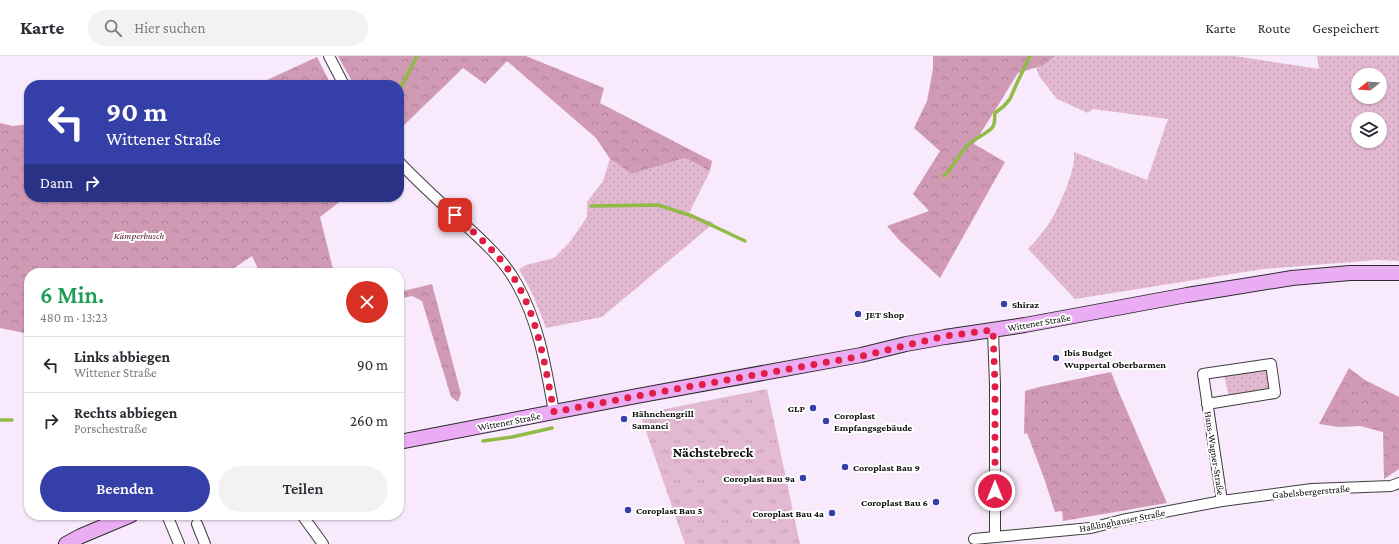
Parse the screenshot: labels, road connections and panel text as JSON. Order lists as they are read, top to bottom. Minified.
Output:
{"streets":{"main road":["Wittener Straße"],"street":["Hans-Wagner-Straße","Gabelsbergerstraße","Haßlinghauser Straße"]},"crossings":[["Hans-Wagner-Straße","Gabelsbergerstraße"],["Hans-Wagner-Straße","Haßlinghauser Straße"],["Gabelsbergerstraße","Haßlinghauser Straße"]],"districts":["Nächstebreck"],"parks":["Kämperbusch"],"places":["Shiraz","JET Shop","Ibis Budget Wuppertal Oberbarmen","GLP","Hähnchengrill Samanci","Coroplast Empfangsgebäude","Coroplast Bau 9","Coroplast Bau 9a","Coroplast Bau 6","Coroplast Bau 5","Coroplast Bau 4a"],"north":"left","page":{"header":"Karte","search":"Hier suchen","nav":["Karte","Route","Gespeichert"],"turn":["90 m","Wittener Straße"],"then":"Dann","heading":["6 Min.","480 m · 13:23"],"list":[{"name":"Links abbiegen","note":"Wittener Straße","value":"90 m"},{"name":"Rechts abbiegen","note":"Porschestraße","value":"260 m"}],"buttons":["Beenden","Teilen"]}}
